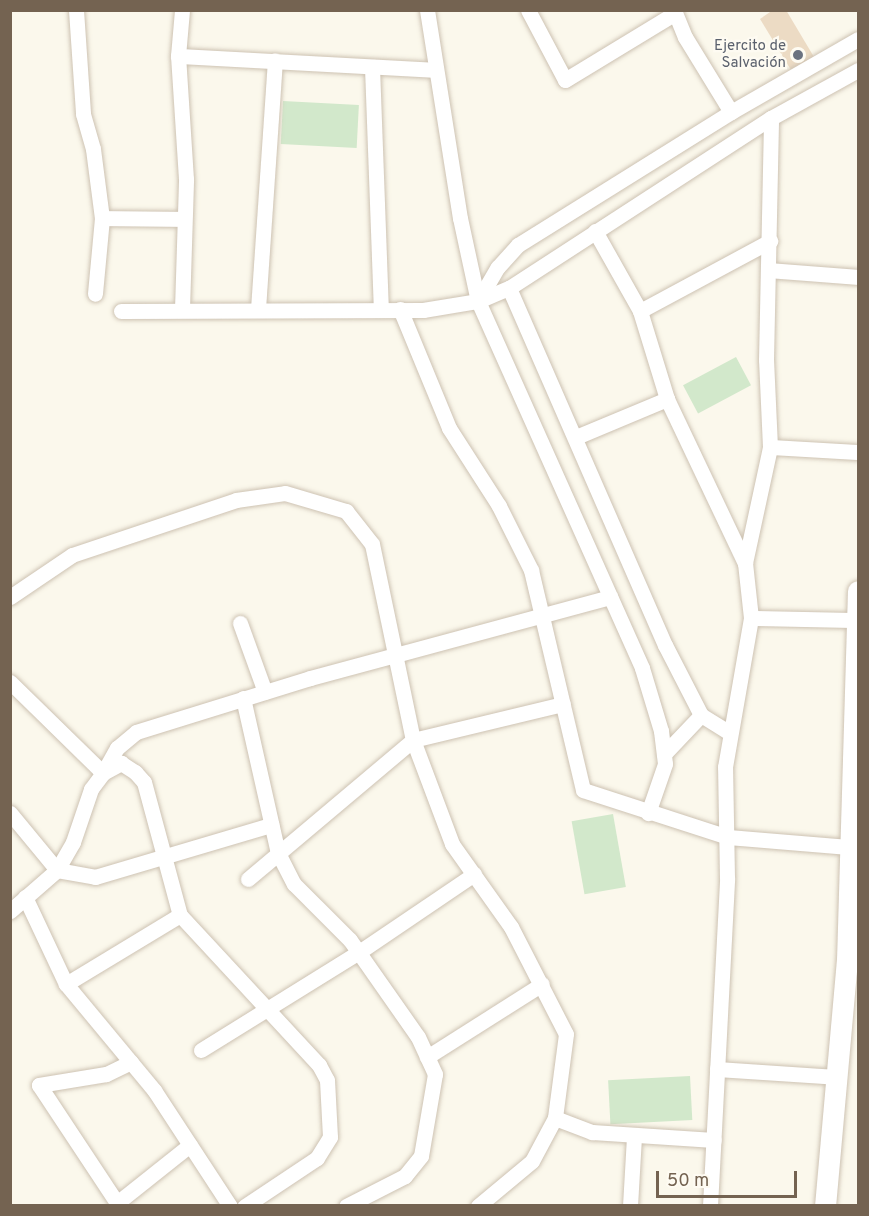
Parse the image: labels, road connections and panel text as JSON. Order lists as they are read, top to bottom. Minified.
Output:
{"places":["Ejercito de Salvación"],"scale_bar":"50 m"}
